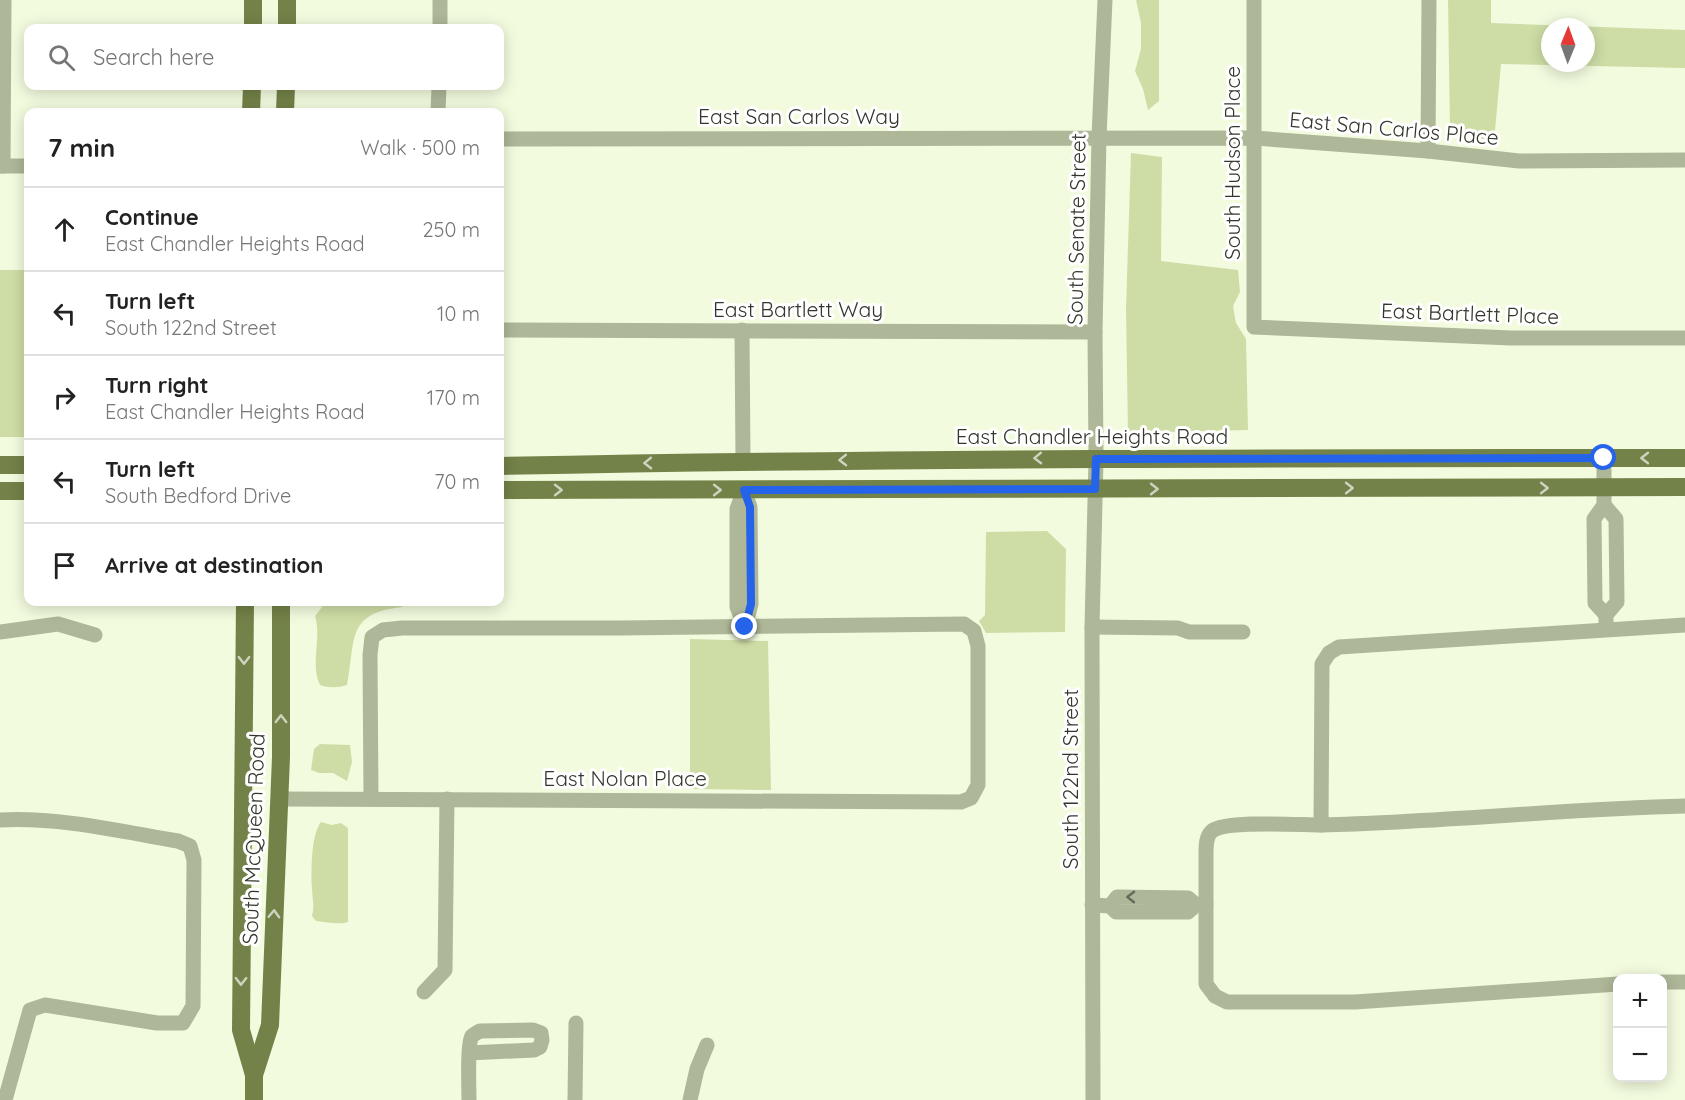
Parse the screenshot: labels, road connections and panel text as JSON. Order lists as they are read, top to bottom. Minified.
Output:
{"streets":{"main road":["East Chandler Heights Road","South McQueen Road"],"street":["East San Carlos Way","East San Carlos Place","South Hudson Place","South Senate Street","East Bartlett Way","East Bartlett Place","East Nolan Place","South 122nd Street"]},"crossings":[["East San Carlos Way","East San Carlos Place"],["East San Carlos Way","South Senate Street"],["East San Carlos Place","South Hudson Place"],["East San Carlos Place","South Senate Street"],["South Hudson Place","East Bartlett Place"],["South Senate Street","East Bartlett Way"],["South Senate Street","East Chandler Heights Road"],["South Senate Street","South 122nd Street"],["East Chandler Heights Road","South 122nd Street"],["East Nolan Place","South McQueen Road"]],"north":"top","page":{"search":"Search here","heading":["7 min","Walk · 500 m"],"list":[["Continue","East Chandler Heights Road","250 m"],["Turn left","South 122nd Street","10 m"],["Turn right","East Chandler Heights Road","170 m"],["Turn left","South Bedford Drive","70 m"],"Arrive at destination"],"map_buttons":["+","−"]}}
